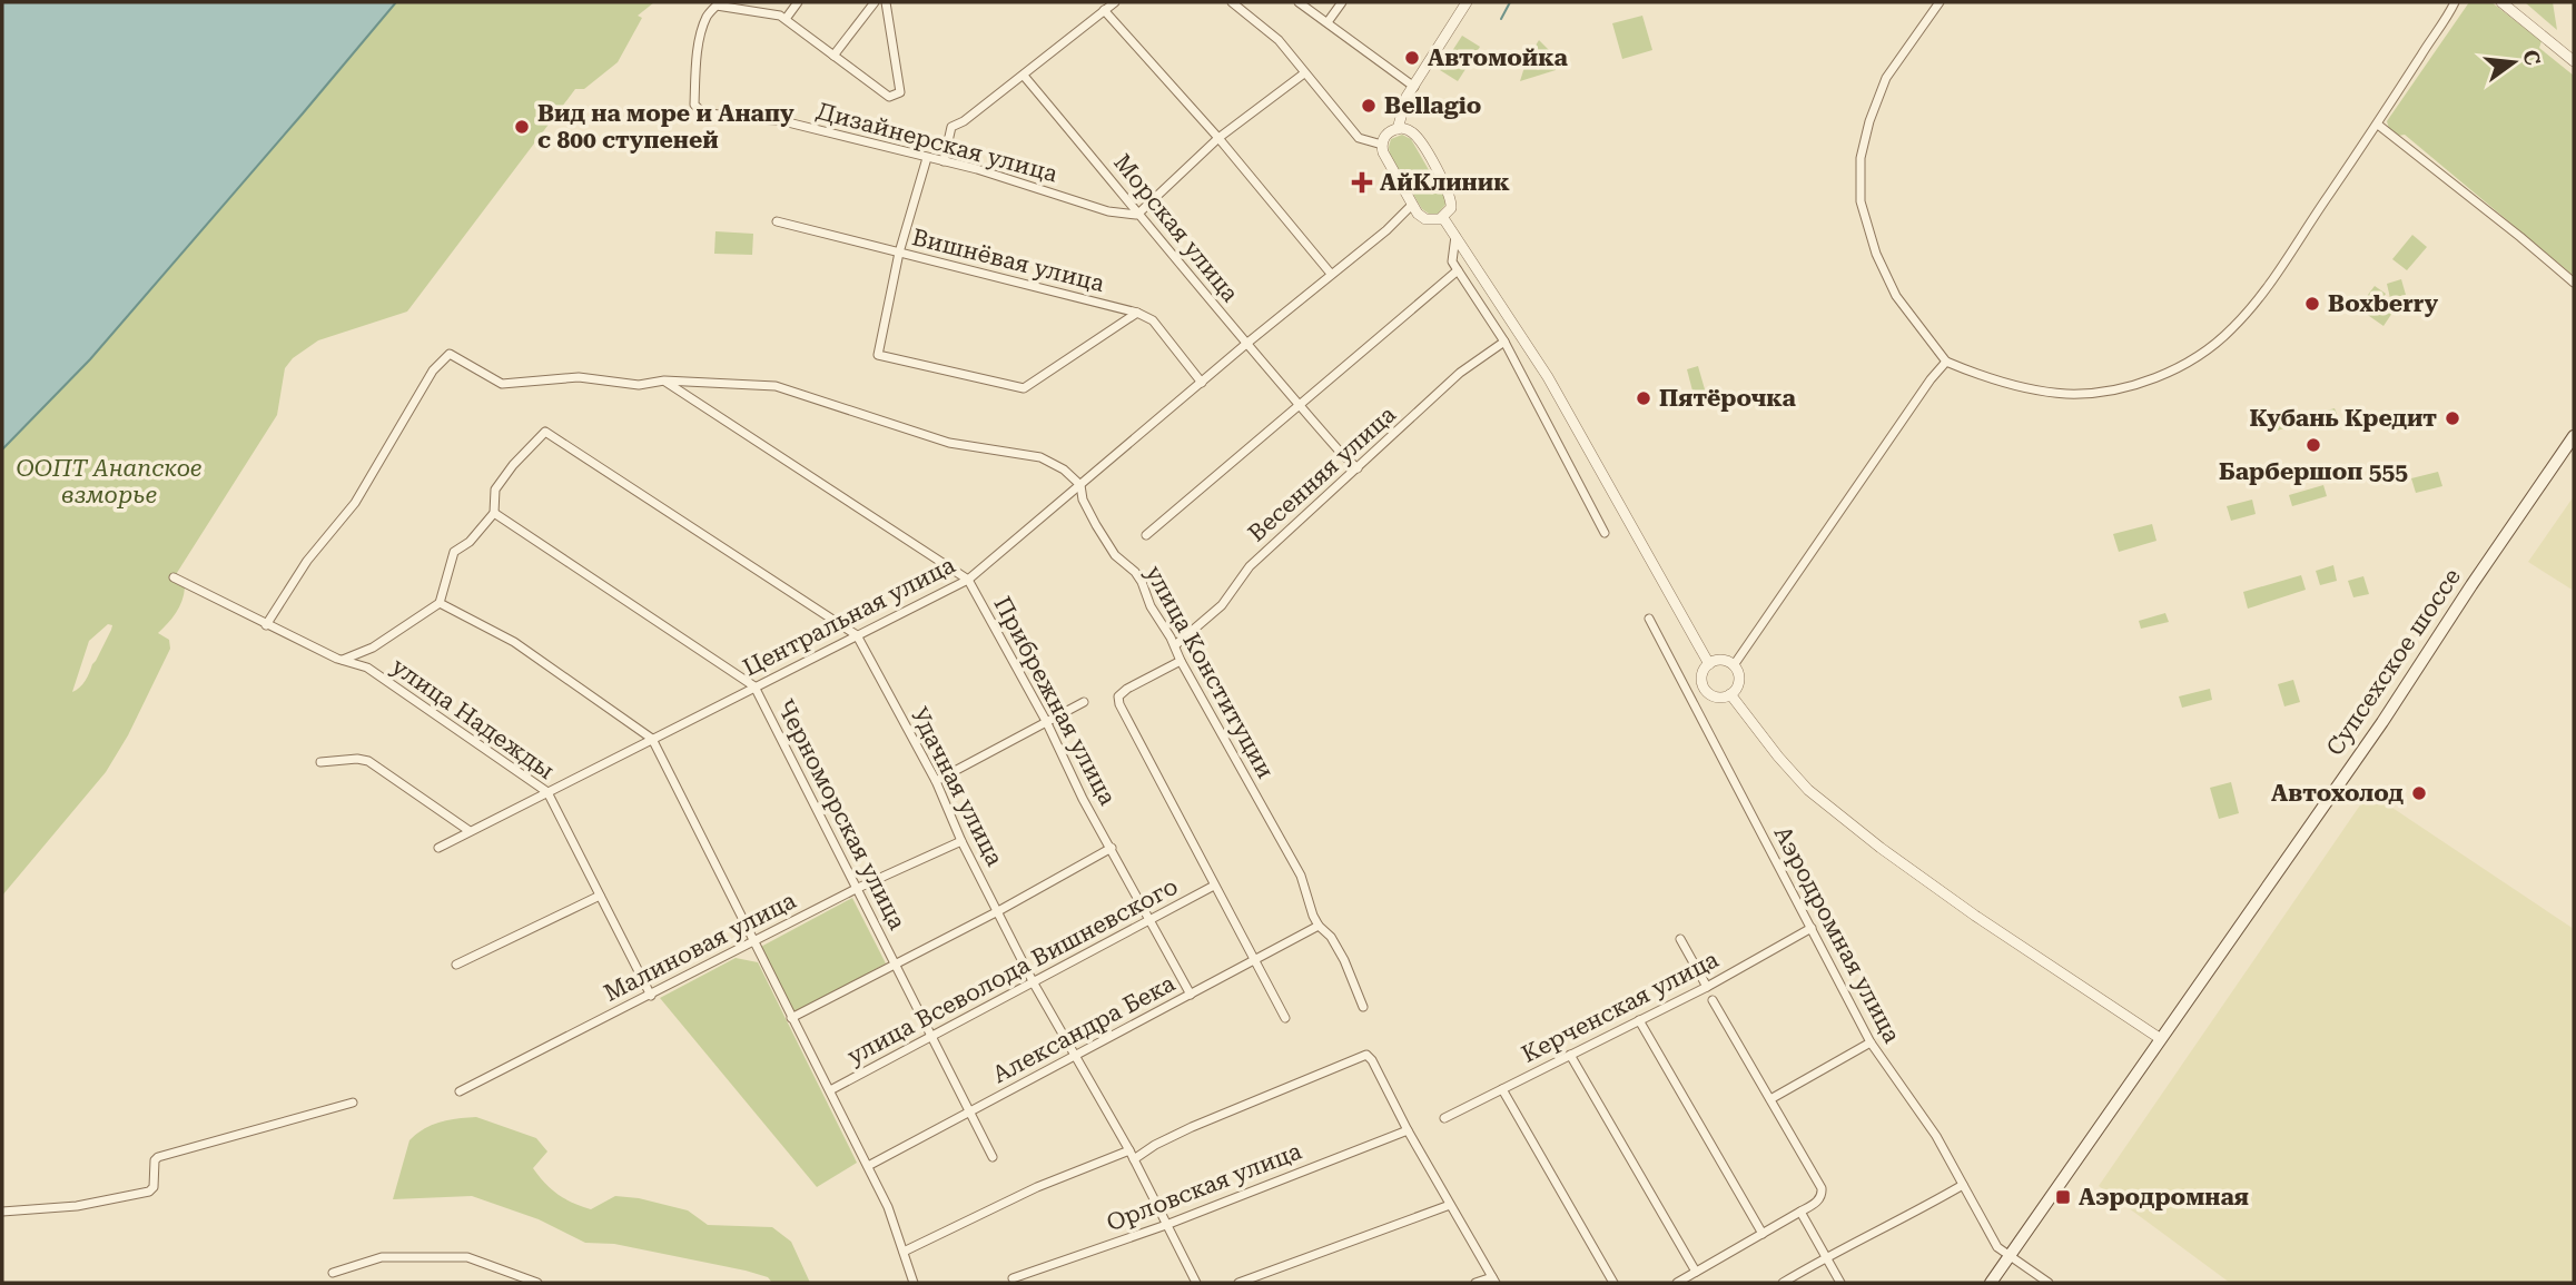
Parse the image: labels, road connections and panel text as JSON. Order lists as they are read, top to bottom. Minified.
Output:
{"streets":{"main road":["Супсехское шоссе"],"street":["Дизайнерская улица","Морская улица","Вишнёвая улица","Весенняя улица","Центральная улица","улица Конституции","Прибрежная улица","улица Надежды","Удачная улица","Черноморская улица","Аэродромная улица","Малиновая улица","улица Всеволода Вишневского","Керченская улица","Александра Бека","Орловская улица"]},"crossings":[["Дизайнерская улица","Морская улица"],["Морская улица","Весенняя улица"],["Морская улица","Центральная улица"],["Вишнёвая улица","Центральная улица"],["Весенняя улица","улица Конституции"],["Центральная улица","улица Конституции"],["Центральная улица","Прибрежная улица"],["Центральная улица","улица Надежды"],["Центральная улица","Удачная улица"],["Центральная улица","Черноморская улица"],["Супсехское шоссе","Аэродромная улица"],["улица Конституции","Александра Бека"],["Прибрежная улица","улица Всеволода Вишневского"],["Прибрежная улица","Александра Бека"],["улица Надежды","Малиновая улица"],["Удачная улица","Черноморская улица"],["Удачная улица","Малиновая улица"],["Удачная улица","улица Всеволода Вишневского"],["Удачная улица","Александра Бека"],["Удачная улица","Орловская улица"],["Черноморская улица","Малиновая улица"],["Черноморская улица","улица Всеволода Вишневского"],["Черноморская улица","Александра Бека"],["Аэродромная улица","Керченская улица"]],"parks":["ООПТ Анапское взморье"],"places":{"other":["Автомойка","Bellagio","Вид на море и Анапу с 800 ступеней","Boxberry","Пятёрочка","Кубань Кредит","Барбершоп 555","Автохолод"],"health":["АйКлиник"],"transit":["Аэродромная"]},"north":"right"}
